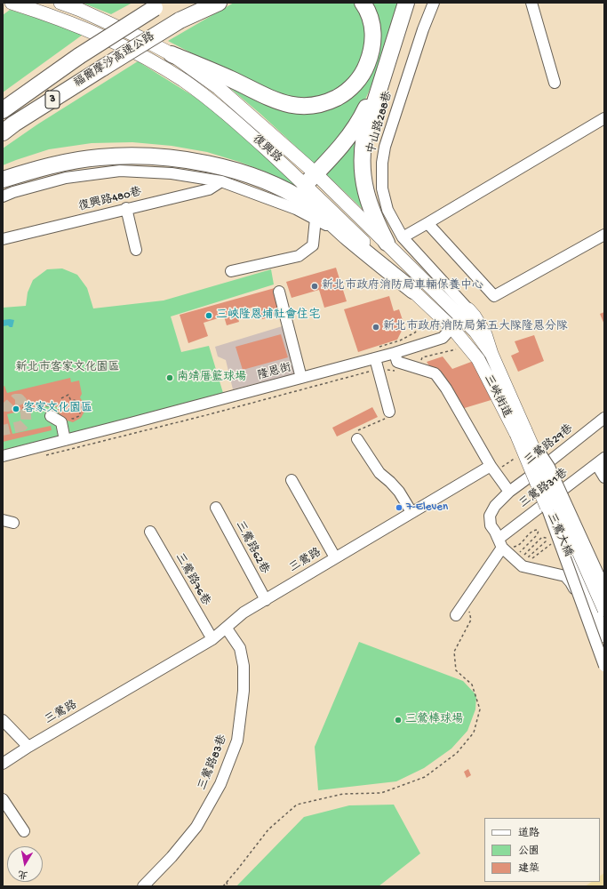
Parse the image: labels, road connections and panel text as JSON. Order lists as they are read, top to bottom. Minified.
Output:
{"streets":{"highway":["福爾摩沙高速公路","3"],"main road":["復興路","三峽街道","三鶯大橋"],"street":["中山路288巷","復興路480巷","隆恩街","三鶯路29巷","三鶯路31巷","三鶯路62巷","三鶯路","三鶯路76巷","三鶯路83巷"]},"crossings":[["中山路288巷","復興路"],["中山路288巷","隆恩街"],["復興路","隆恩街"],["復興路","三峽街道"],["三峽街道","三鶯大橋"],["三鶯路29巷","三鶯路31巷"],["三鶯路31巷","三鶯路"],["三鶯路62巷","三鶯路"],["三鶯路","三鶯路76巷"],["三鶯路","三鶯路83巷"]],"parks":["新北市客家文化園區"],"places":["新北市政府消防局車輛保養中心","三峽隆恩埔社會住宅","新北市政府消防局第五大隊隆恩分隊","南靖厝籃球場","客家文化園區","7-Eleven","三鶯棒球場"],"legend":["道路","公園","建築"],"north":"bottom"}
